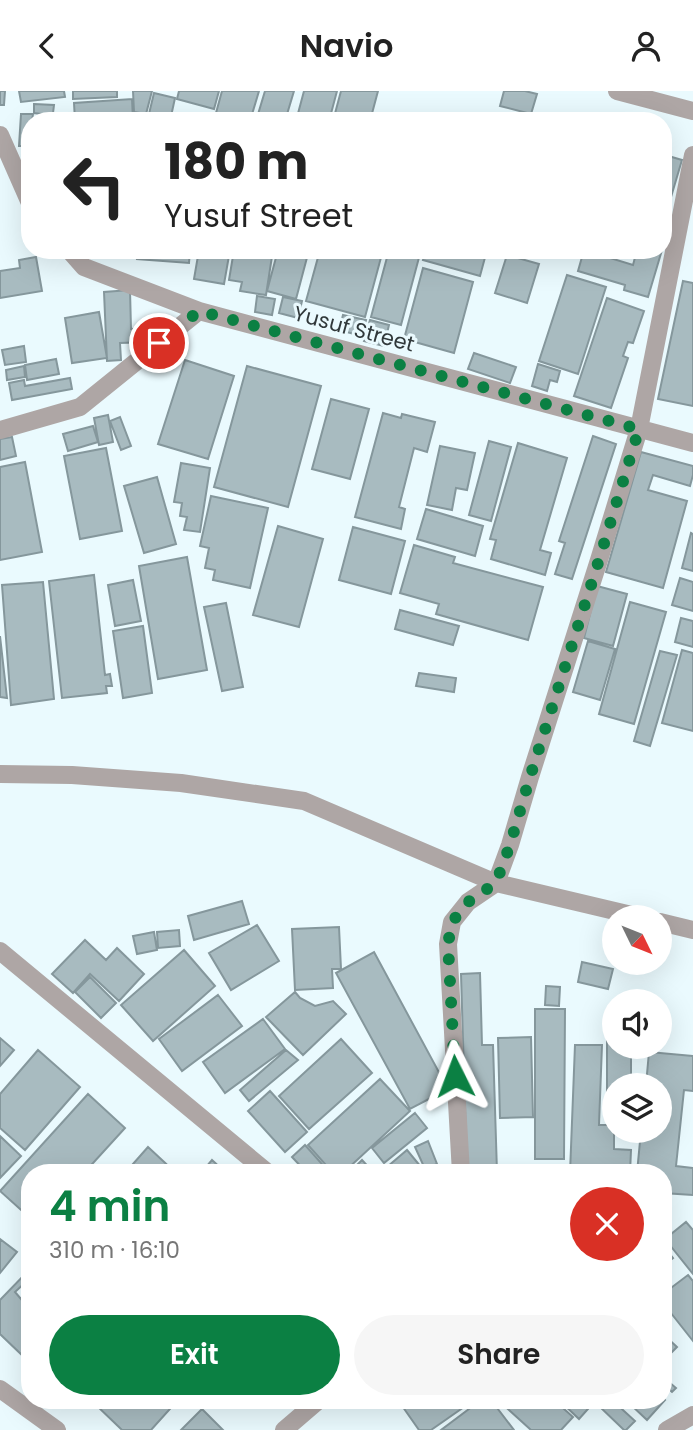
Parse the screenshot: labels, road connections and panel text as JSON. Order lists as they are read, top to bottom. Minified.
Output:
{"streets":{"street":["Yusuf Street"]},"north":"bottom right","page":{"header":"Navio","turn":["180 m","Yusuf Street"],"heading":["4 min","310 m · 16:10"],"buttons":["Exit","Share"]}}
